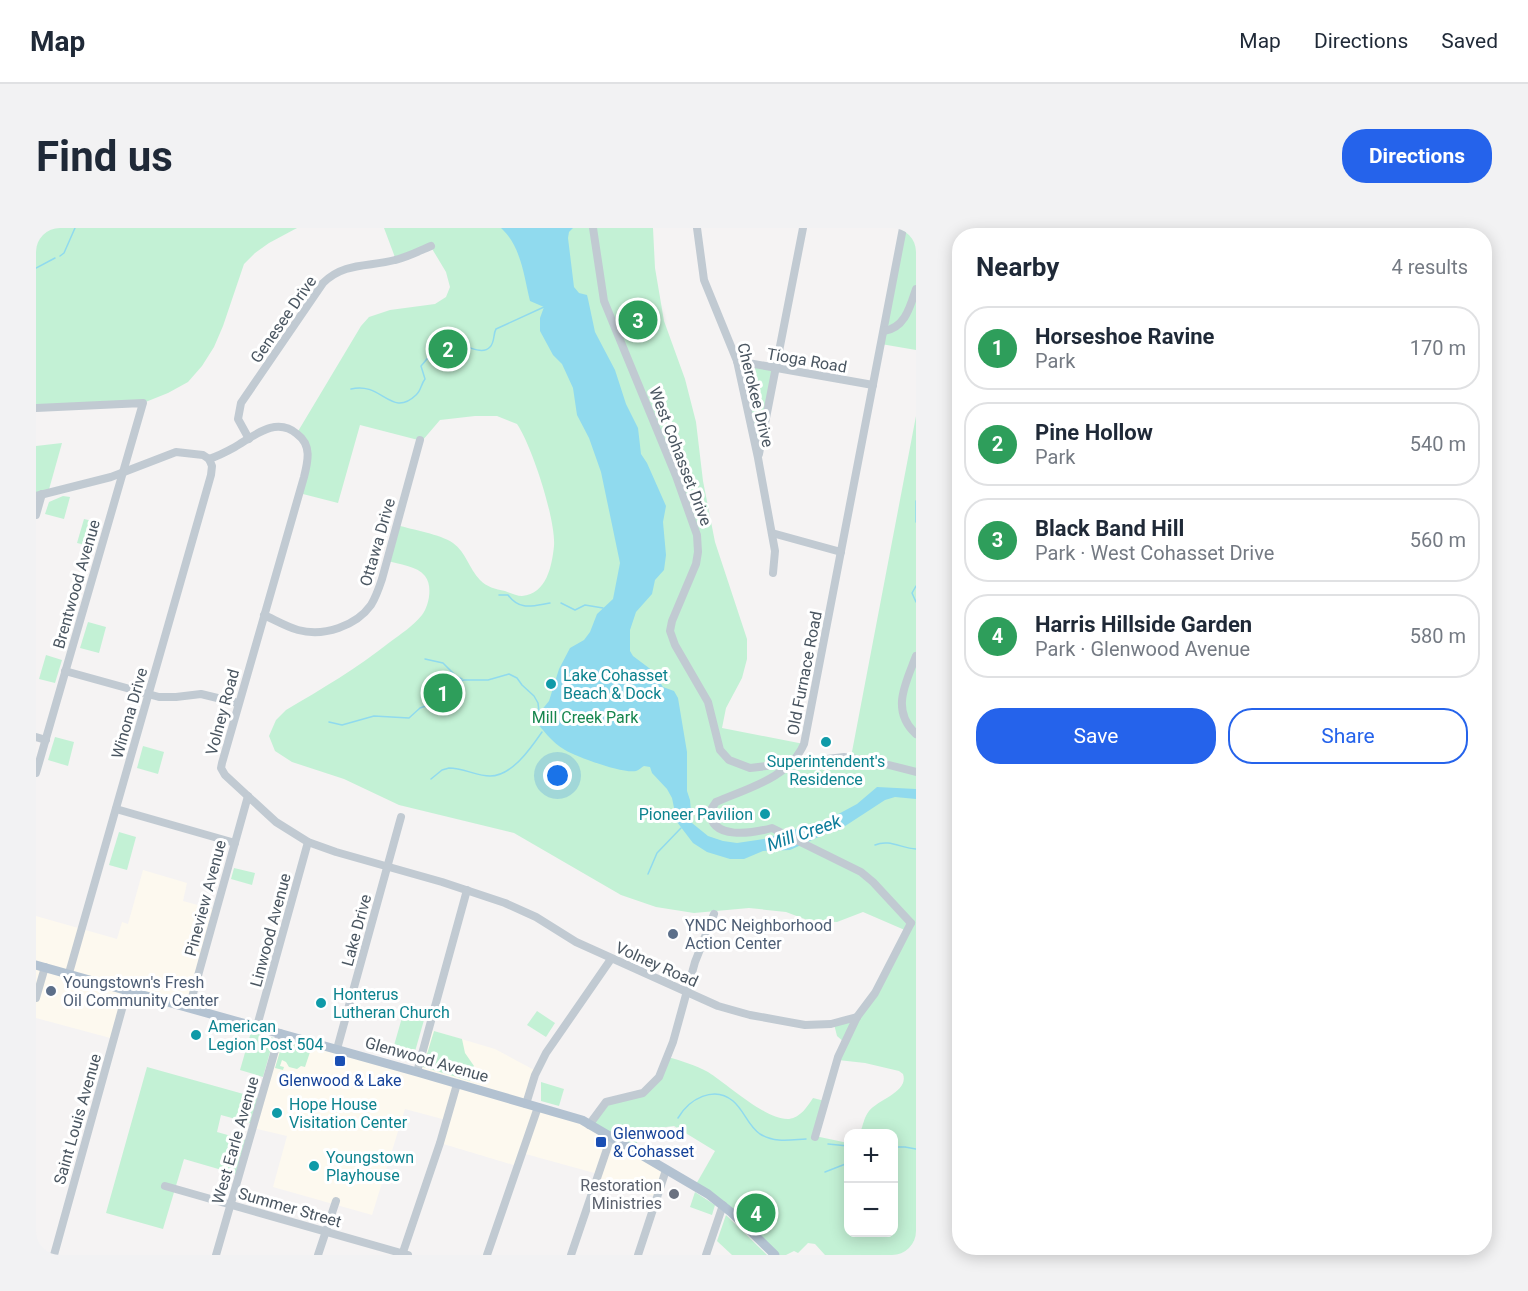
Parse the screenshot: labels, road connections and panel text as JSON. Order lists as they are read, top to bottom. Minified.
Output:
{"streets":{"main road":["Glenwood Avenue"],"street":["Genesee Drive","Tioga Road","Cherokee Drive","West Cohasset Drive","Ottawa Drive","Brentwood Avenue","Old Furnace Road","Volney Road","Winona Drive","Pineview Avenue","Linwood Avenue","Lake Drive","Saint Louis Avenue","West Earle Avenue","Summer Street"]},"crossings":[["Genesee Drive","Volney Road"],["Tioga Road","Cherokee Drive"],["Tioga Road","Old Furnace Road"],["West Cohasset Drive","Old Furnace Road"],["Ottawa Drive","Volney Road"],["Old Furnace Road","Volney Road"],["Volney Road","Winona Drive"],["Volney Road","Pineview Avenue"],["Volney Road","Linwood Avenue"],["Volney Road","Lake Drive"],["Winona Drive","Glenwood Avenue"],["Pineview Avenue","Glenwood Avenue"],["Linwood Avenue","Glenwood Avenue"],["Lake Drive","Glenwood Avenue"],["Glenwood Avenue","Saint Louis Avenue"],["Glenwood Avenue","West Earle Avenue"],["West Earle Avenue","Summer Street"]],"water":["Mill Creek"],"parks":["Mill Creek Park"],"places":{"other":["Lake Cohasset Beach & Dock","Superintendent's Residence","Pioneer Pavilion","YNDC Neighborhood Action Center","Youngstown's Fresh Oil Community Center","Honterus Lutheran Church","American Legion Post 504","Hope House Visitation Center","Youngstown Playhouse","Restoration Ministries"],"transit":["Glenwood & Lake","Glenwood & Cohasset"]},"page":{"header":"Map","nav":["Map","Directions","Saved"],"buttons":["Directions",["Save","Share"]],"title":"Find us","heading":["Nearby","4 results"],"pins":["3","2","1","4"],"list":[{"mark":"1","name":"Horseshoe Ravine","note":"Park","value":"170 m"},{"mark":"2","name":"Pine Hollow","note":"Park","value":"540 m"},{"mark":"3","name":"Black Band Hill","note":"Park · West Cohasset Drive","value":"560 m"},{"mark":"4","name":"Harris Hillside Garden","note":"Park · Glenwood Avenue","value":"580 m"}],"map_buttons":["+","−"]}}
